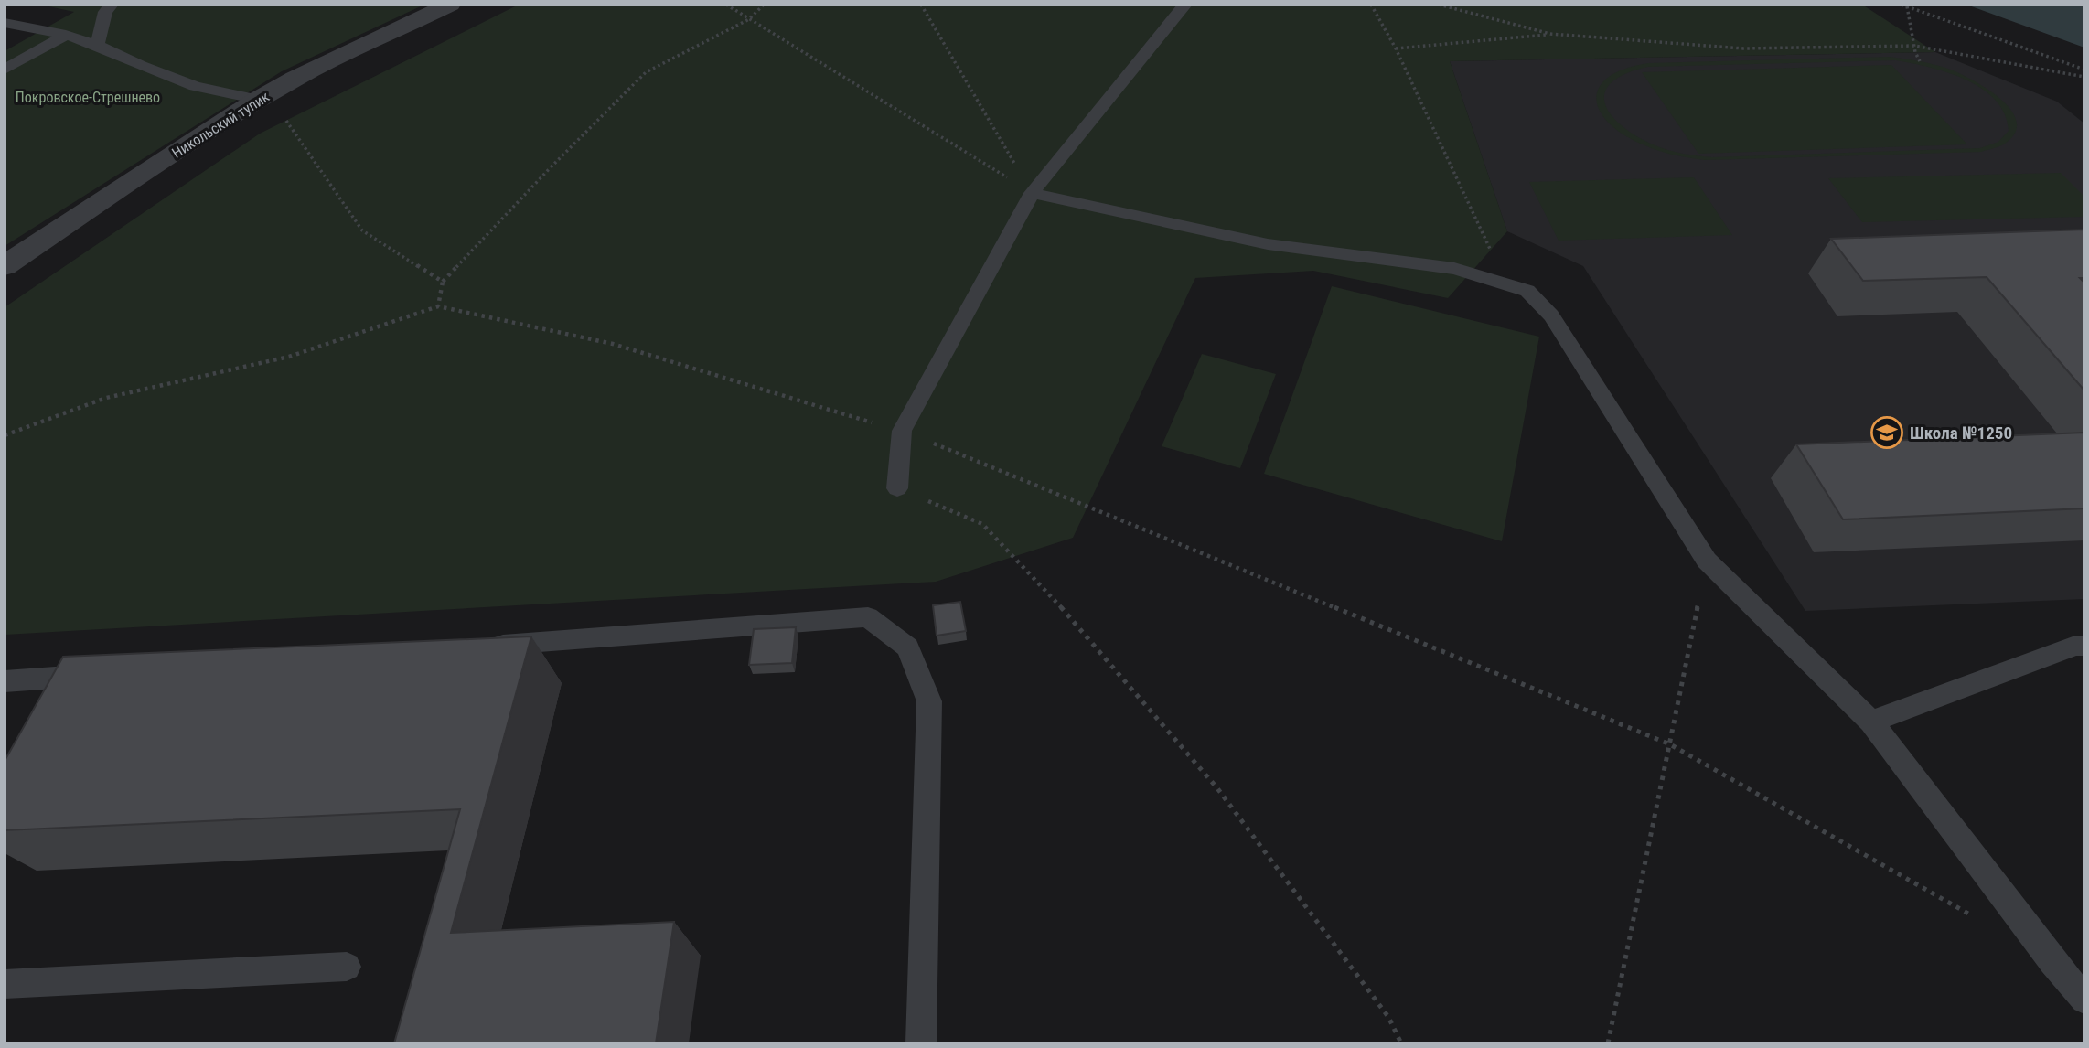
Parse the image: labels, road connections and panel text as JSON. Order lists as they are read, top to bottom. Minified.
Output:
{"streets":{"street":["Никольский тупик"]},"parks":["Покровское-Стрешнево"],"places":{"school or university":["Школа №1250"]}}
